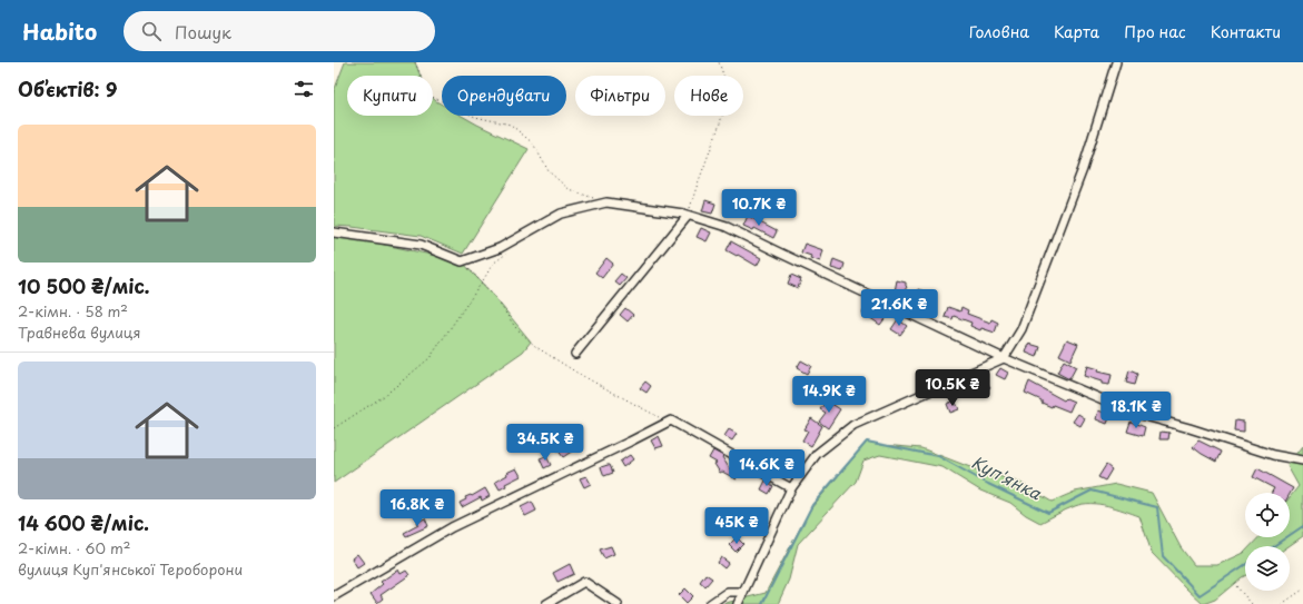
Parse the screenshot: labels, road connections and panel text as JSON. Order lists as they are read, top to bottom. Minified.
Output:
{"water":["Куп'янка"],"page":{"header":"Habito","search":"Пошук","nav":["Головна","Карта","Про нас","Контакти"],"heading":"Об’єктів: 9","chip":["Купити","Орендувати","Фільтри","Нове"],"list":[{"name":"10 500 ₴/міс.","note":"2-кімн. · 58 m² · Травнева вулиця"},{"name":"14 600 ₴/міс.","note":"2-кімн. · 60 m² · вулиця Куп'янської Тероборони"}],"price":["10.7K ₴","21.6K ₴","10.5K ₴","14.9K ₴","18.1K ₴","34.5K ₴","14.6K ₴","16.8K ₴","45K ₴"]}}
